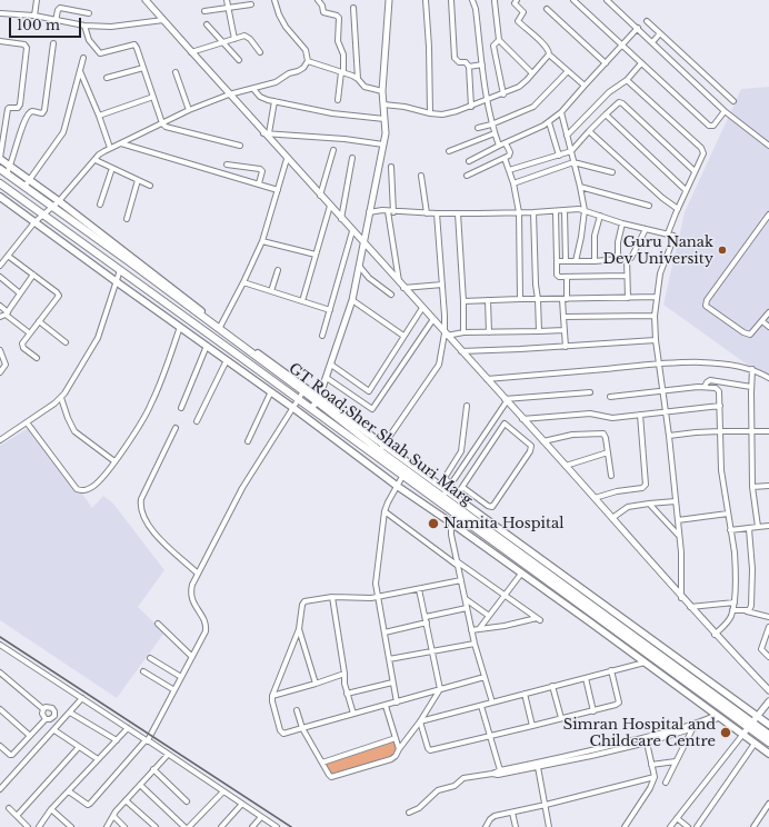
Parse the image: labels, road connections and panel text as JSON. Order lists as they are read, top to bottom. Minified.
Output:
{"streets":{"main road":["GT Road;Sher Shah Suri Marg"]},"places":["Guru Nanak Dev University","Namita Hospital","Simran Hospital and Childcare Centre"],"scale_bar":"100 m"}
